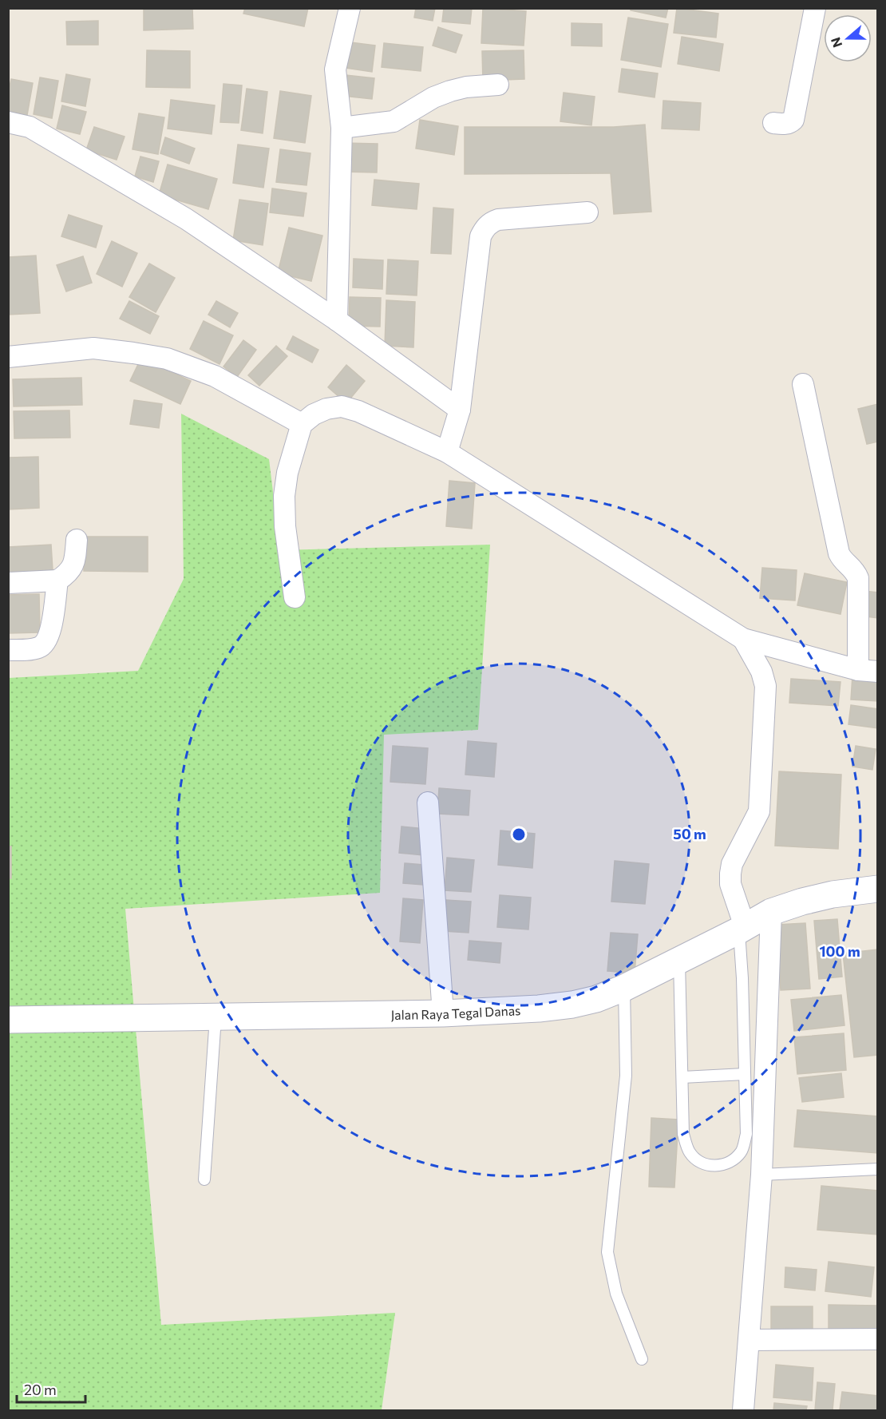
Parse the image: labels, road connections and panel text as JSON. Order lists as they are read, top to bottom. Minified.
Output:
{"streets":{"street":["Jalan Raya Tegal Danas"]},"scale_bar":"20 m","north":"left","rings":["50 m","100 m"]}
